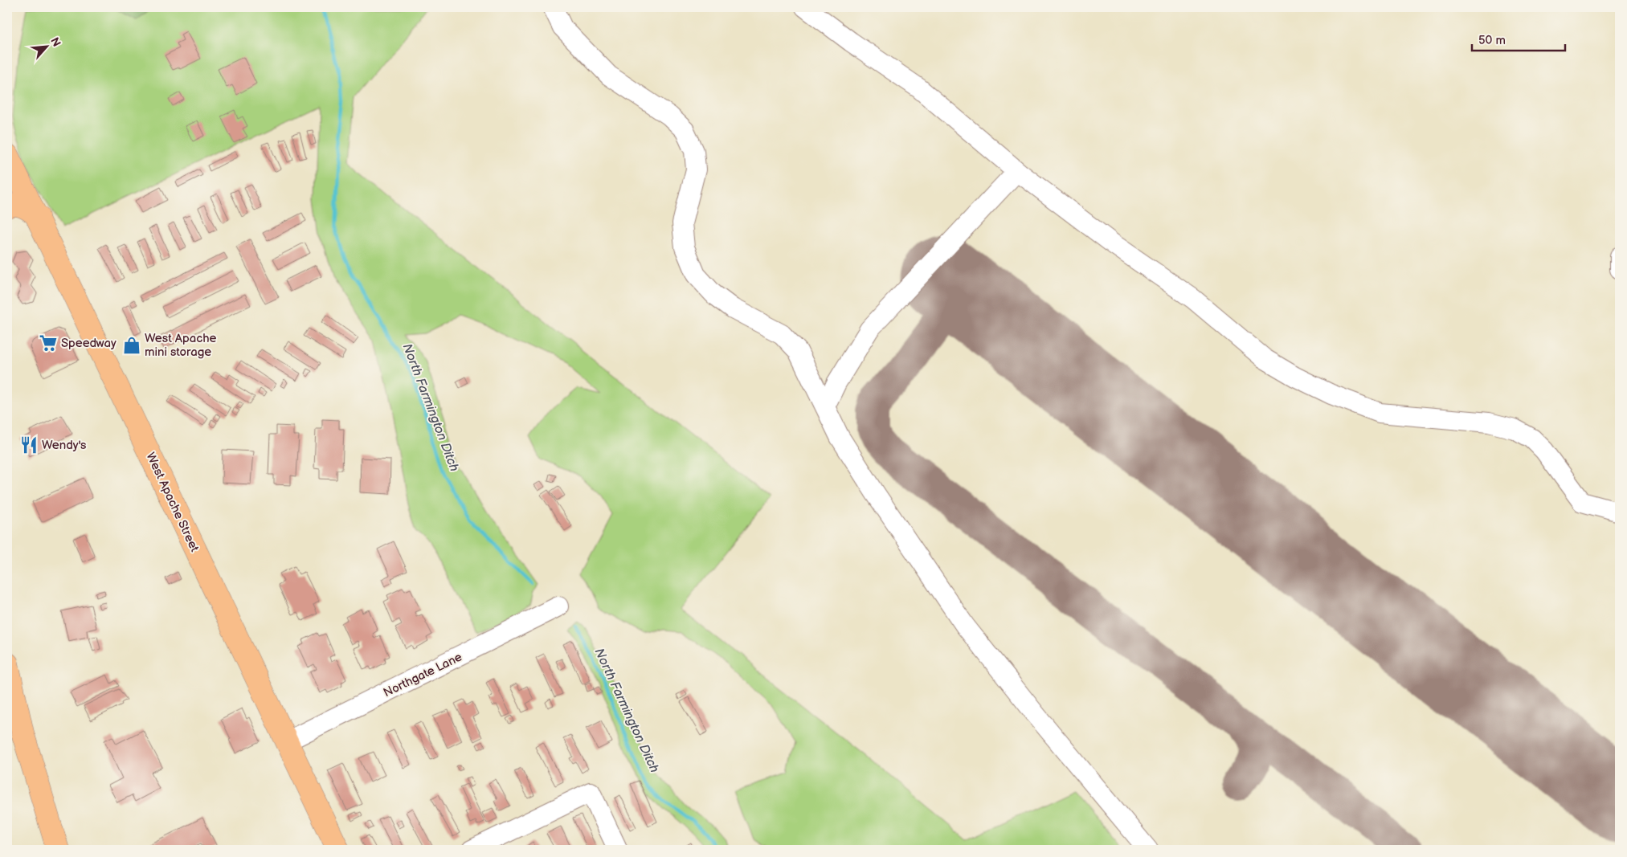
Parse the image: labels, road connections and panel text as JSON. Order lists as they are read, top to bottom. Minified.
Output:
{"streets":{"main road":["West Apache Street"],"street":["Northgate Lane"]},"crossings":[["West Apache Street","Northgate Lane"]],"water":["North Farmington Ditch"],"places":{"supermarket":["Speedway"],"shop":["West Apache mini storage"],"restaurant":["Wendy's"]},"scale_bar":"50 m","north":"top right"}
